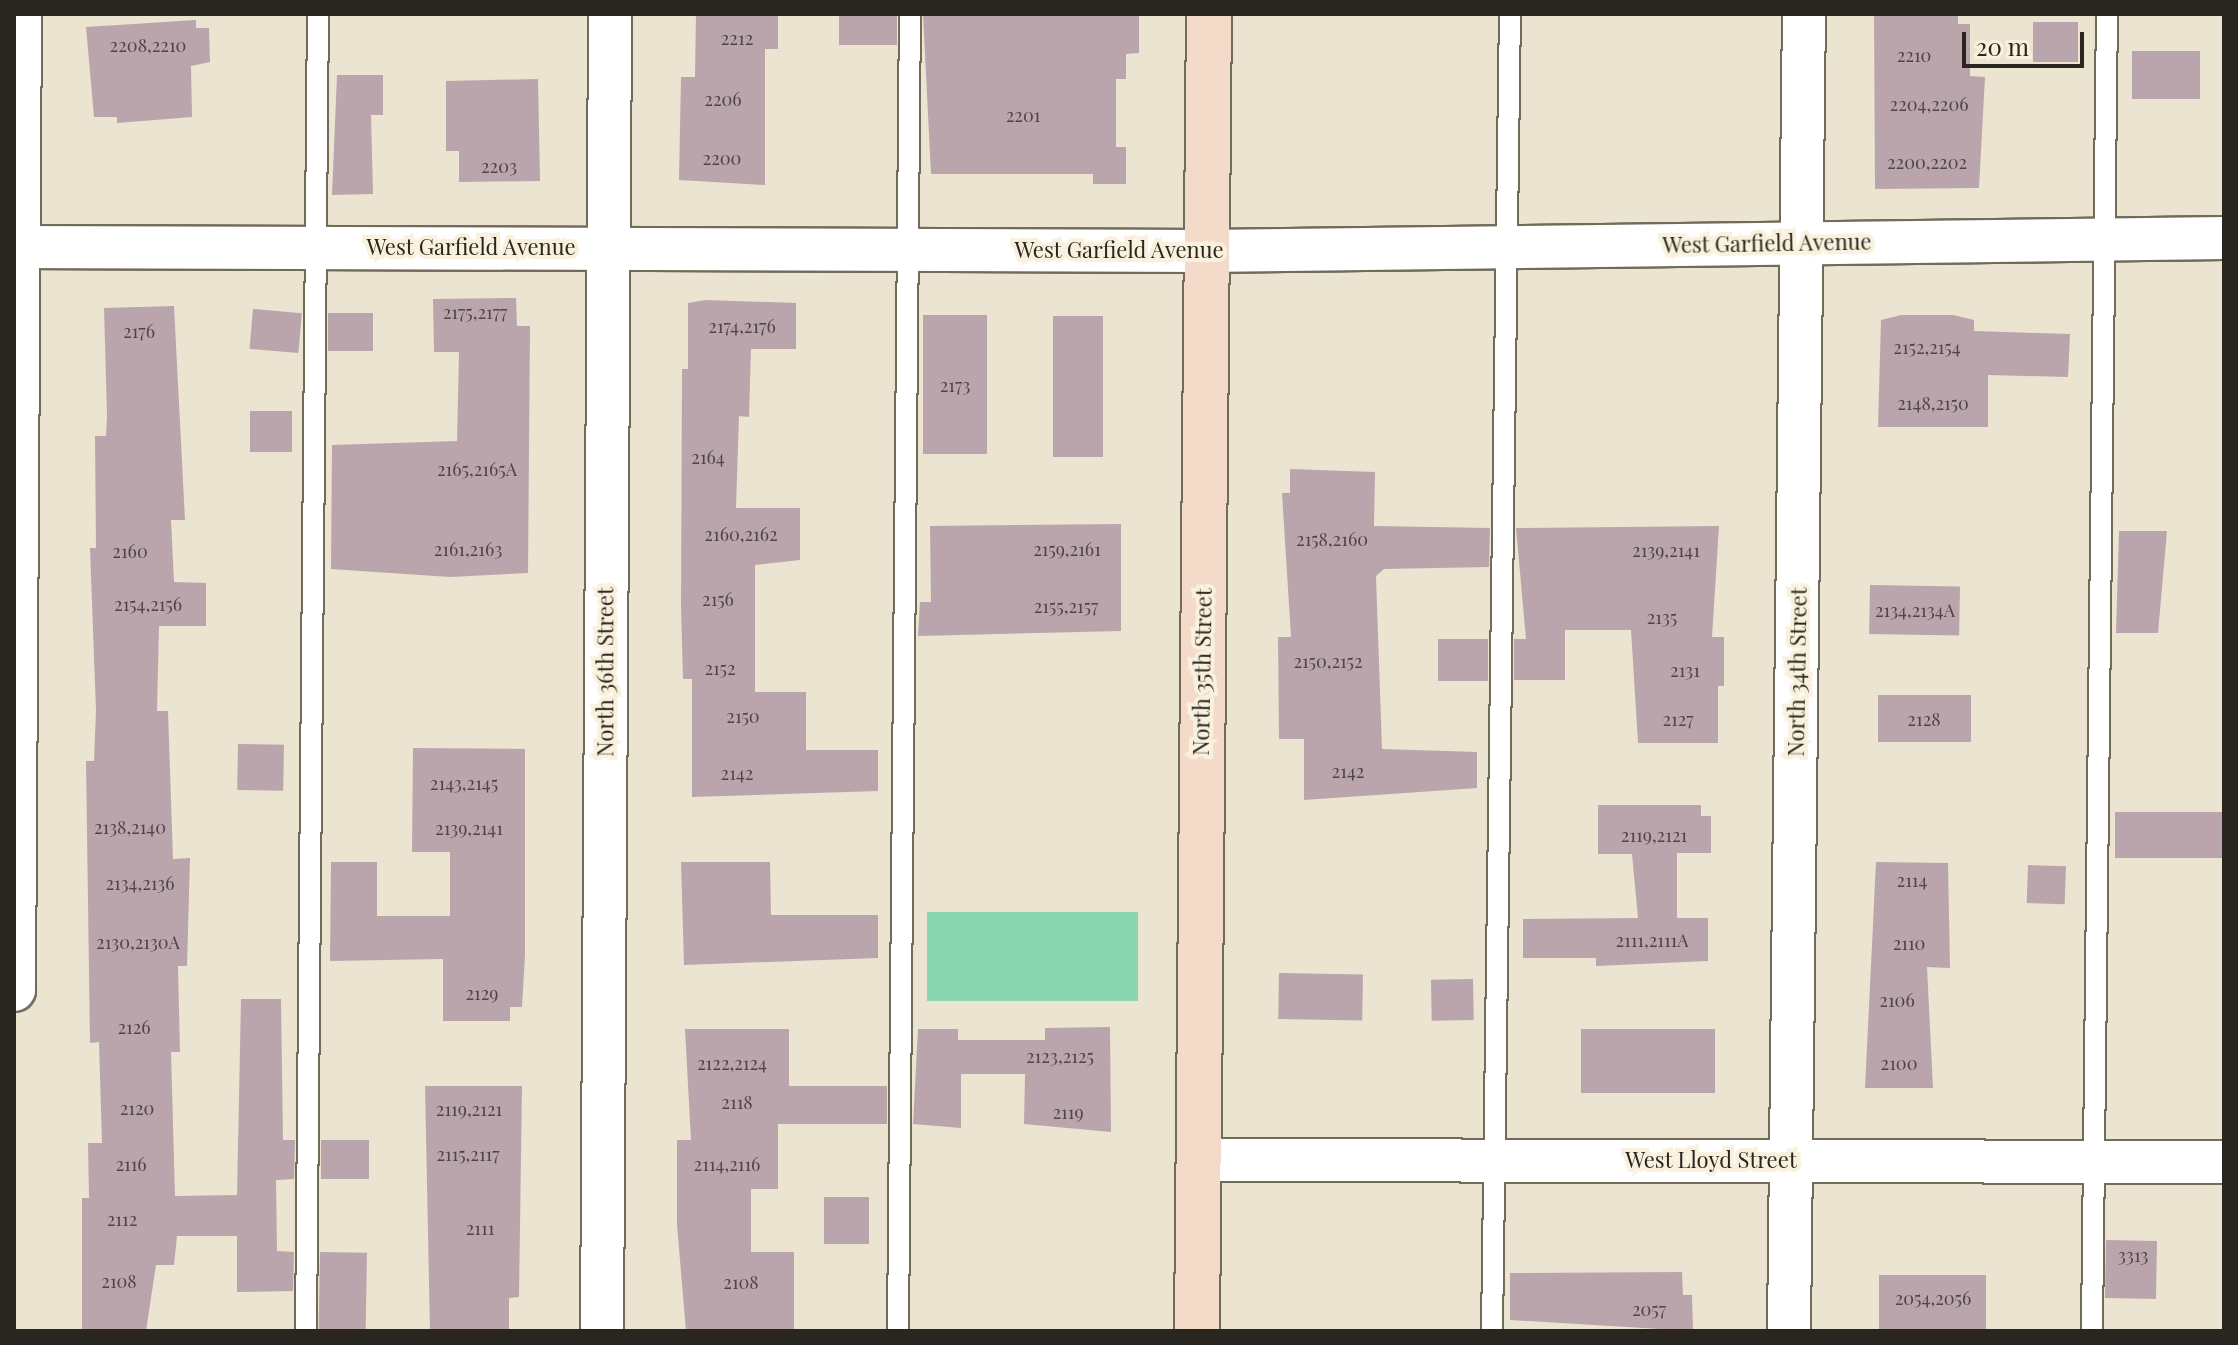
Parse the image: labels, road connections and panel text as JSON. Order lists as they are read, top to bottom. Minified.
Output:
{"streets":{"main road":["North 35th Street"],"street":["West Garfield Avenue","North 36th Street","North 34th Street","West Lloyd Street"]},"crossings":[["West Garfield Avenue","North 36th Street"],["West Garfield Avenue","North 35th Street"],["West Garfield Avenue","North 34th Street"],["North 35th Street","West Lloyd Street"],["North 34th Street","West Lloyd Street"]],"house_numbers":["2212","2208,2210","2210","2206","2204,2206","2201","2200","2200,2202","2203","2175,2177","2174,2176","2176","2152,2154","2173","2148,2150","2164","2165,2165A","2160,2162","2158,2160","2161,2163","2159,2161","2139,2141","2160","2156","2154,2156","2155,2157","2134,2134A","2135","2150,2152","2152","2131","2150","2127","2128","2142","2142","2143,2145","2138,2140","2139,2141","2119,2121","2114","2134,2136","2111,2111A","2130,2130A","2110","2129","2106","2126","2123,2125","2122,2124","2100","2118","2120","2119,2121","2119","2115,2117","2116","2114,2116","2112","2111","3313","2108","2108","2054,2056","2057"],"scale_bar":"20 m"}
